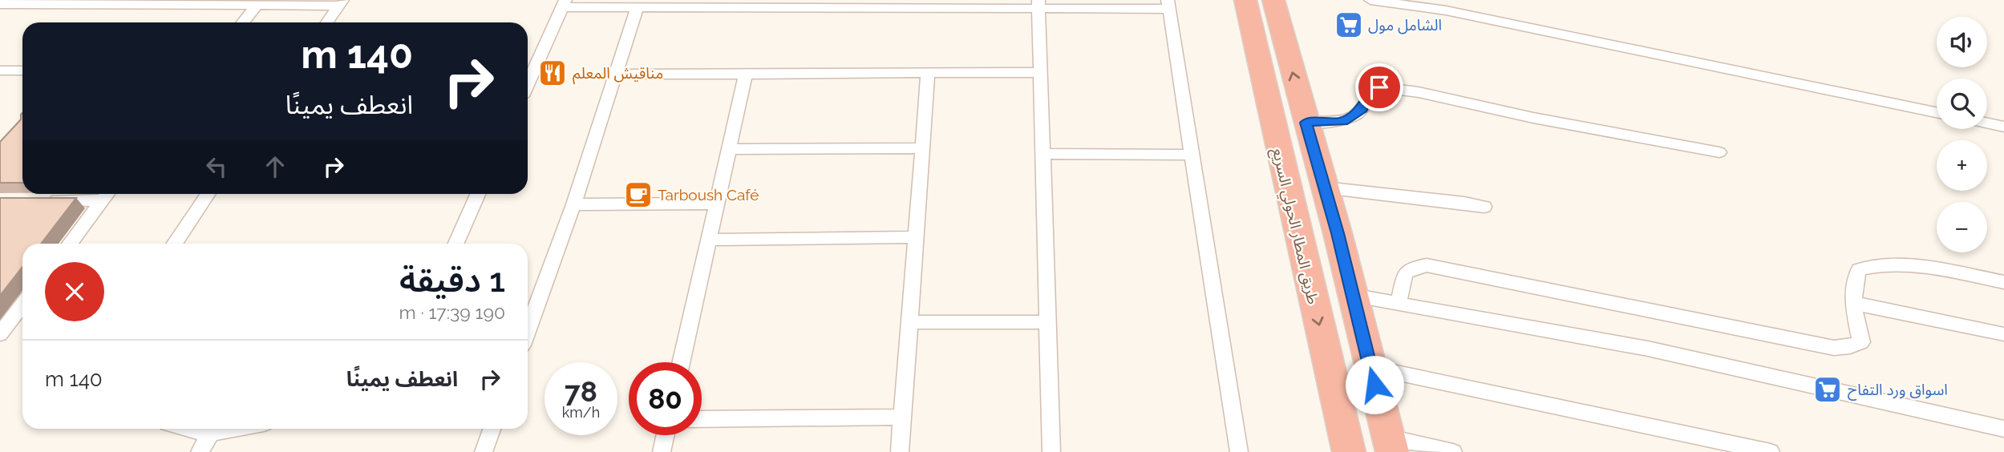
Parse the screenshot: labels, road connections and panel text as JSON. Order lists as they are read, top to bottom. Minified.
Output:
{"streets":{"highway":["طريق المطار الحولي السريع"]},"places":{"supermarket":["الشامل مول","اسواق ورد التفاح"],"restaurant":["مناقيش المعلم"],"cafe":["Tarboush Café"]},"page":{"map_buttons":["+","−"],"turn":["140 m","انعطف يمينًا"],"heading":["1 دقيقة","190 m · 17:39"],"list":[{"name":"انعطف يمينًا","value":"140 m"}],"speed":"78 km/h","limit":"80"}}
